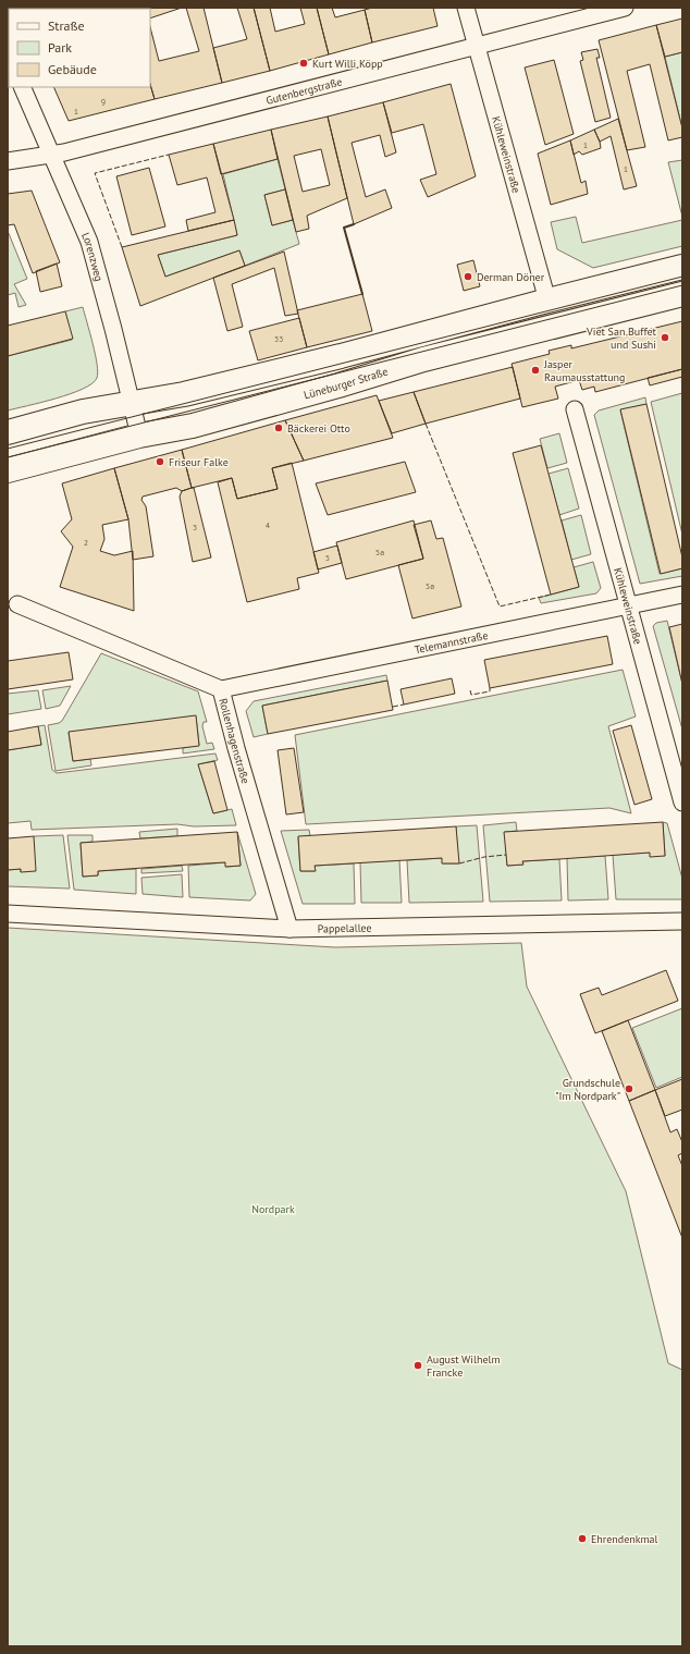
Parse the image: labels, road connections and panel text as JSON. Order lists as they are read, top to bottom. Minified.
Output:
{"streets":{"main road":["Lüneburger Straße"],"street":["Gutenbergstraße","Kühleweinstraße","Lorenzweg","Telemannstraße","Rollenhagenstraße","Pappelallee"]},"crossings":[["Gutenbergstraße","Kühleweinstraße"],["Gutenbergstraße","Lorenzweg"],["Kühleweinstraße","Telemannstraße"],["Lorenzweg","Lüneburger Straße"],["Telemannstraße","Rollenhagenstraße"],["Rollenhagenstraße","Pappelallee"]],"parks":["Nordpark"],"places":["Kurt Willi Köpp","Derman Döner","Viet San Buffet und Sushi","Jasper Raumausstattung","Bäckerei Otto","Friseur Falke","Grundschule \"Im Nordpark\"","August Wilhelm Francke","Ehrendenkmal"],"house_numbers":["9","1","1","1","33","4","3","2","5a","5","5a"],"legend":["Straße","Park","Gebäude"]}
